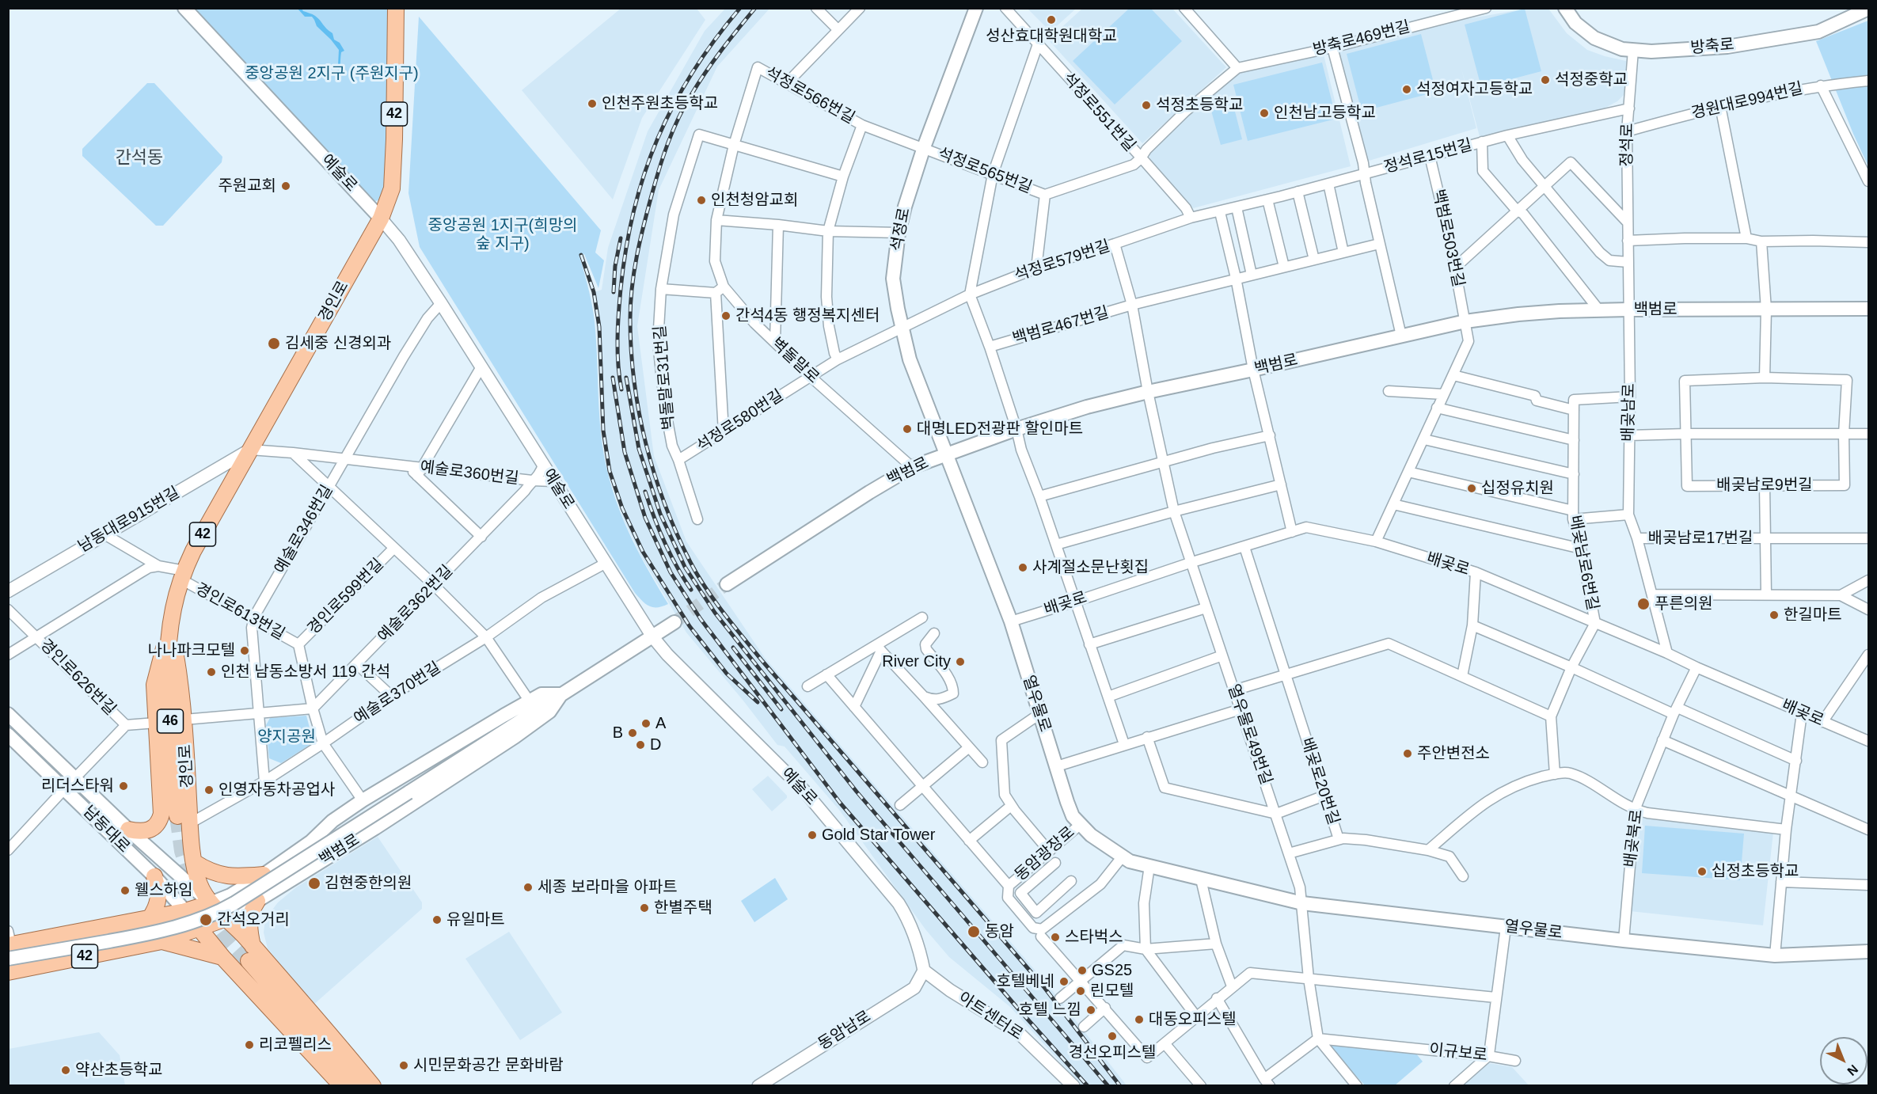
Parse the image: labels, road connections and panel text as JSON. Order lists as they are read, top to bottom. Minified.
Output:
{"streets":{"main road":["방축로","42","예술로","석정로","경인로","백범로","열우물로","46","남동대로"],"street":["방축로469번길","석정로566번길","경원대로994번길","석정로551번길","정석로","정석로15번길","석정로565번길","백범로503번길","석정로579번길","백범로467번길","벽돌말로","벽돌말로31번길","배곶남로","석정로580번길","예술로360번길","배곶남로9번길","남동대로915번길","예술로346번길","배곶남로17번길","배곶남로6번길","배곶로","경인로599번길","예술로362번길","경인로613번길","경인로626번길","예술로370번길","열우물로49번길","배곶로20번길","배곶북로","동암광장로","아트센터로","동암남로","이규보로"]},"crossings":[["방축로","정석로"],["석정로566번길","석정로565번길"],["석정로566번길","석정로"],["석정로566번길","벽돌말로"],["석정로566번길","석정로580번길"],["경원대로994번길","정석로"],["석정로551번길","석정로565번길"],["석정로551번길","석정로579번길"],["정석로","정석로15번길"],["정석로","백범로"],["정석로","배곶남로"],["정석로15번길","백범로503번길"],["정석로15번길","석정로579번길"],["석정로565번길","석정로"],["석정로565번길","석정로579번길"],["예술로","경인로"],["예술로","백범로"],["예술로","예술로360번길"],["예술로","예술로346번길"],["예술로","예술로362번길"],["예술로","예술로370번길"],["예술로","아트센터로"],["예술로","동암남로"],["석정로","석정로579번길"],["석정로","백범로"],["석정로","석정로580번길"],["석정로","열우물로"],["백범로503번길","백범로"],["백범로503번길","배곶로"],["석정로579번길","석정로580번길"],["석정로579번길","열우물로49번길"],["경인로","백범로"],["경인로","남동대로915번길"],["경인로","경인로613번길"],["경인로","경인로626번길"],["경인로","예술로370번길"],["백범로","벽돌말로"],["백범로","배곶남로"],["백범로","경인로599번길"],["백범로","경인로613번길"],["백범로","열우물로"],["백범로","열우물로49번길"],["백범로","남동대로"],["백범로467번길","열우물로49번길"],["벽돌말로","벽돌말로31번길"],["벽돌말로","석정로580번길"],["벽돌말로31번길","석정로580번길"],["배곶남로","배곶남로17번길"],["배곶남로","배곶로"],["예술로360번길","예술로346번길"],["예술로360번길","경인로599번길"],["예술로360번길","예술로362번길"],["배곶남로9번길","배곶남로17번길"],["예술로346번길","경인로599번길"],["예술로346번길","경인로613번길"],["예술로346번길","예술로370번길"],["배곶남로6번길","배곶로"],["배곶로","열우물로"],["배곶로","열우물로49번길"],["배곶로","배곶로20번길"],["배곶로","배곶북로"],["경인로599번길","예술로362번길"],["경인로599번길","경인로613번길"],["경인로599번길","예술로370번길"],["예술로362번길","경인로613번길"],["경인로613번길","예술로370번길"],["열우물로","열우물로49번길"],["열우물로","배곶북로"],["열우물로","동암광장로"],["열우물로","이규보로"],["열우물로49번길","이규보로"],["아트센터로","동암남로"]],"districts":["간석동"],"parks":["중앙공원 2지구 (주원지구)","중앙공원 1지구(희망의 숲 지구)","양지공원"],"places":["성산효대학원대학교","석정중학교","석정여자고등학교","인천주원초등학교","석정초등학교","인천남고등학교","주원교회","인천청암교회","간석4동 행정복지센터","김세중 신경외과","대명LED전광판 할인마트","십정유치원","사계절소문난횟집","푸른의원","한길마트","나나파크모텔","River City","인천 남동소방서 119 간석","A","B","D","주안변전소","리더스타워","인영자동차공업사","Gold Star Tower","십정초등학교","김현중한의원","세종 보라마을 아파트","웰스하임","한별주택","간석오거리","유일마트","동암","스타벅스","GS25","호텔베네","린모텔","호텔 느낌","대동오피스텔","경선오피스텔","리코펠리스","시민문화공간 문화바람","약산초등학교"],"north":"bottom right"}
